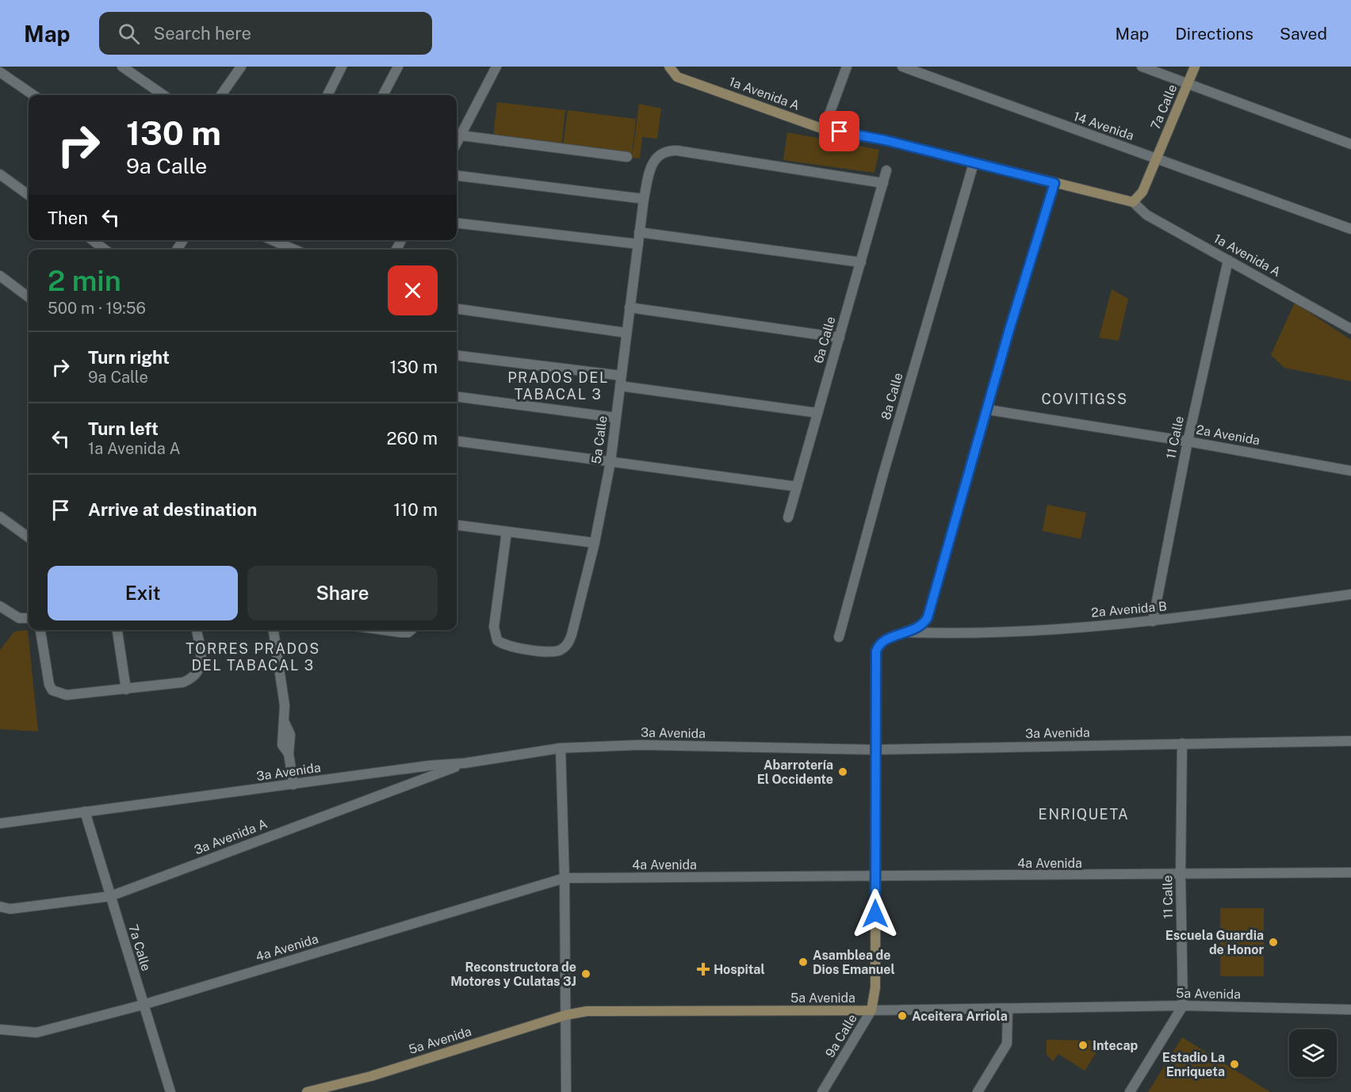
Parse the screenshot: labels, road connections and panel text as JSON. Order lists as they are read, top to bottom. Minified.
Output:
{"streets":{"main road":["1a Avenida A","7a Calle","5a Avenida","9a Calle"],"street":["14 Avenida","6a Calle","8a Calle","2a Avenida","11 Calle","5a Calle","2a Avenida B","3a Avenida","3a Avenida A","4a Avenida"]},"crossings":[["1a Avenida A","8a Calle"],["1a Avenida A","11 Calle"],["1a Avenida A","9a Calle"],["7a Calle","14 Avenida"],["7a Calle","3a Avenida"],["7a Calle","3a Avenida A"],["7a Calle","4a Avenida"],["6a Calle","5a Calle"],["2a Avenida","11 Calle"],["2a Avenida","9a Calle"],["11 Calle","2a Avenida B"],["11 Calle","3a Avenida"],["11 Calle","4a Avenida"],["11 Calle","5a Avenida"],["2a Avenida B","9a Calle"],["3a Avenida","3a Avenida A"],["3a Avenida","9a Calle"],["4a Avenida","9a Calle"],["5a Avenida","9a Calle"]],"districts":["PRADOS DEL TABACAL 3","COVITIGSS","TORRES PRADOS DEL TABACAL 3","ENRIQUETA"],"places":{"other":["Abarrotería El Occidente","Escuela Guardia de Honor","Asamblea de Dios Emanuel","Reconstructora de Motores y Culatas 3J","Aceitera Arriola","Intecap","Estadio La Enriqueta"],"health":["Hospital"]},"page":{"header":"Map","search":"Search here","nav":["Map","Directions","Saved"],"turn":["130 m","9a Calle"],"then":"Then","heading":["2 min","500 m · 19:56"],"list":[{"name":"Turn right","note":"9a Calle","value":"130 m"},{"name":"Turn left","note":"1a Avenida A","value":"260 m"},{"name":"Arrive at destination","value":"110 m"}],"buttons":["Exit","Share"]}}
